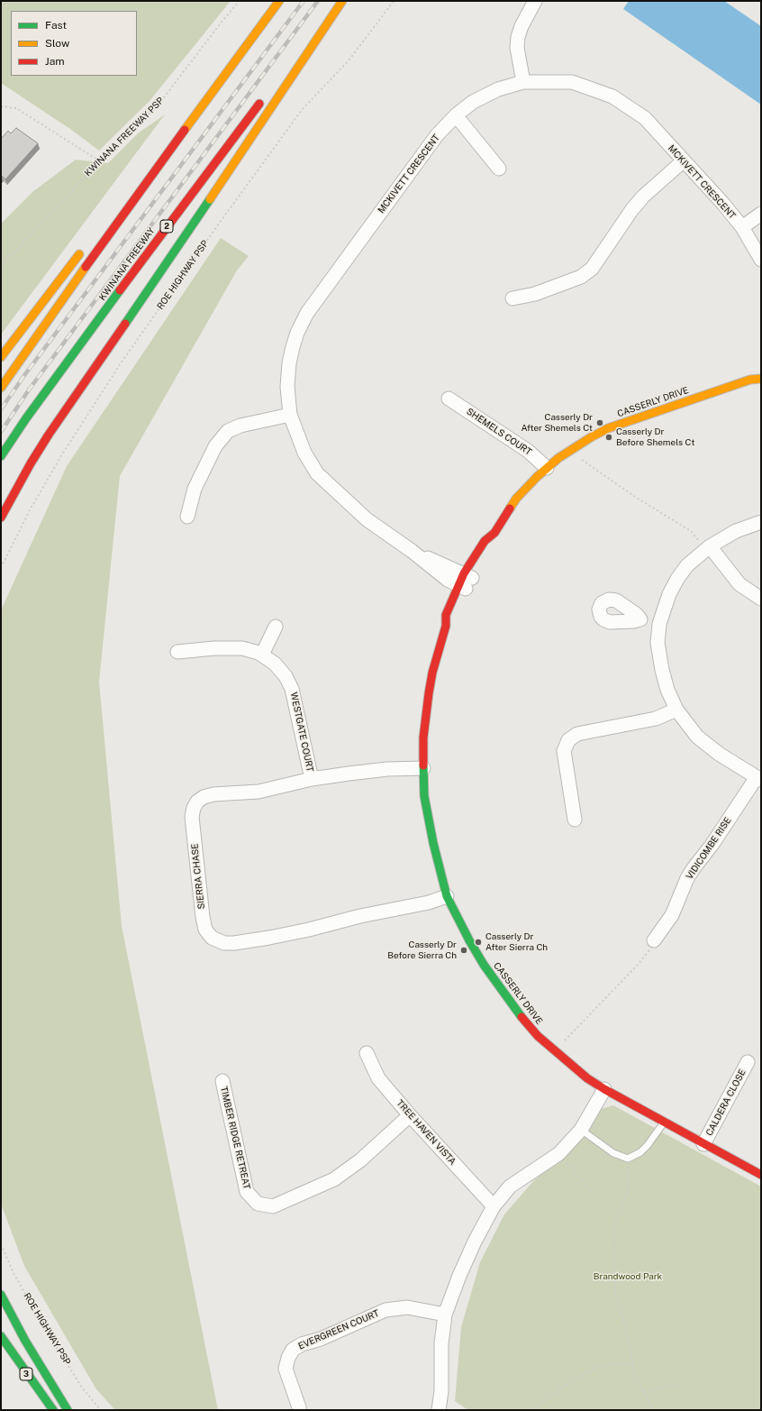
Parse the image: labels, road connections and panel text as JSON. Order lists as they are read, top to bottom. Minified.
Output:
{"streets":{"main road":["2","KWINANA FREEWAY","CASSERLY DRIVE","3"],"street":["MCKIVETT CRESCENT","SHEMELS COURT","WESTGATE COURT","VIDICOMBE RISE","SIERRA CHASE","CALDERA CLOSE","TREE HAVEN VISTA","TIMBER RIDGE RETREAT","EVERGREEN COURT"],"path":["KWINANA FREEWAY PSP","ROE HIGHWAY PSP"]},"crossings":[["MCKIVETT CRESCENT","CASSERLY DRIVE"],["CASSERLY DRIVE","SHEMELS COURT"],["CASSERLY DRIVE","SIERRA CHASE"],["CASSERLY DRIVE","CALDERA CLOSE"],["WESTGATE COURT","SIERRA CHASE"],["TREE HAVEN VISTA","TIMBER RIDGE RETREAT"]],"parks":["Brandwood Park"],"places":["Casserly Dr After Shemels Ct","Casserly Dr Before Shemels Ct","Casserly Dr After Sierra Ch","Casserly Dr Before Sierra Ch"],"legend":["Fast","Slow","Jam"]}
